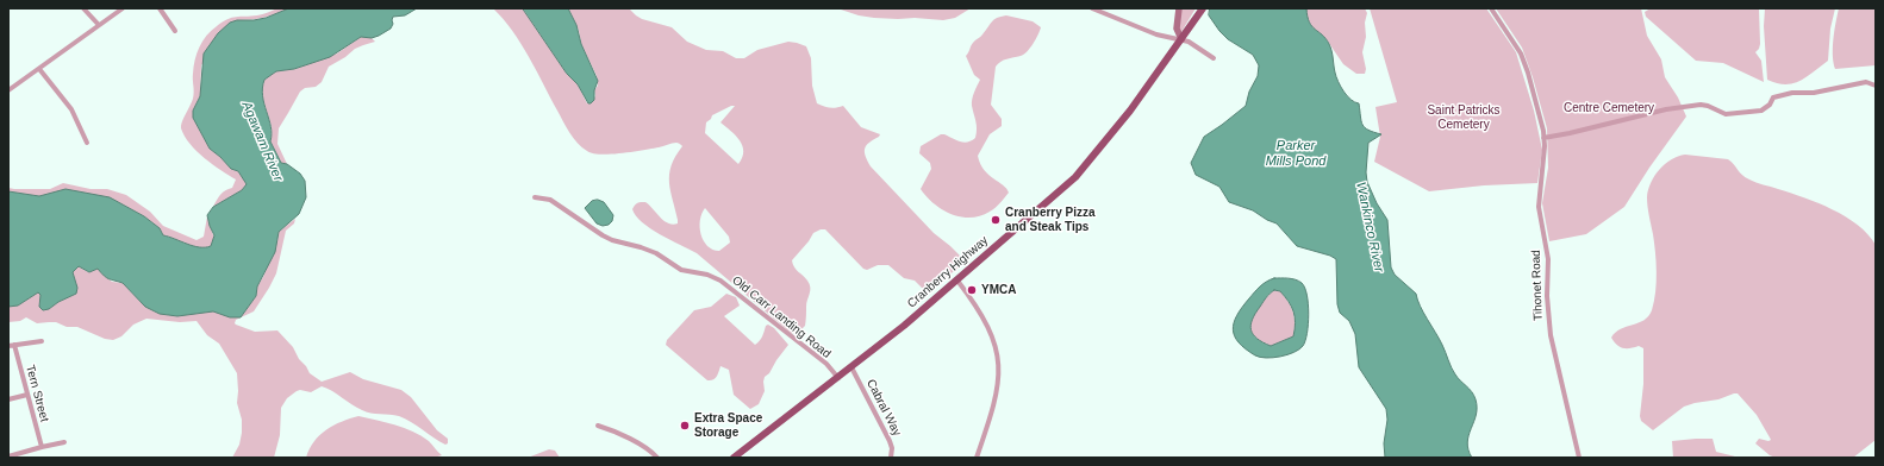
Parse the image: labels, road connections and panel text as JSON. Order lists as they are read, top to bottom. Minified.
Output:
{"streets":{"main road":["Cranberry Highway"],"street":["Tihonet Road","Old Carr Landing Road","Tern Street","Cabral Way"]},"crossings":[["Cranberry Highway","Old Carr Landing Road"],["Cranberry Highway","Cabral Way"]],"water":["Agawam River","Parker Mills Pond","Wankinco River"],"parks":["Centre Cemetery","Saint Patricks Cemetery"],"places":["Cranberry Pizza and Steak Tips","YMCA","Extra Space Storage"]}
